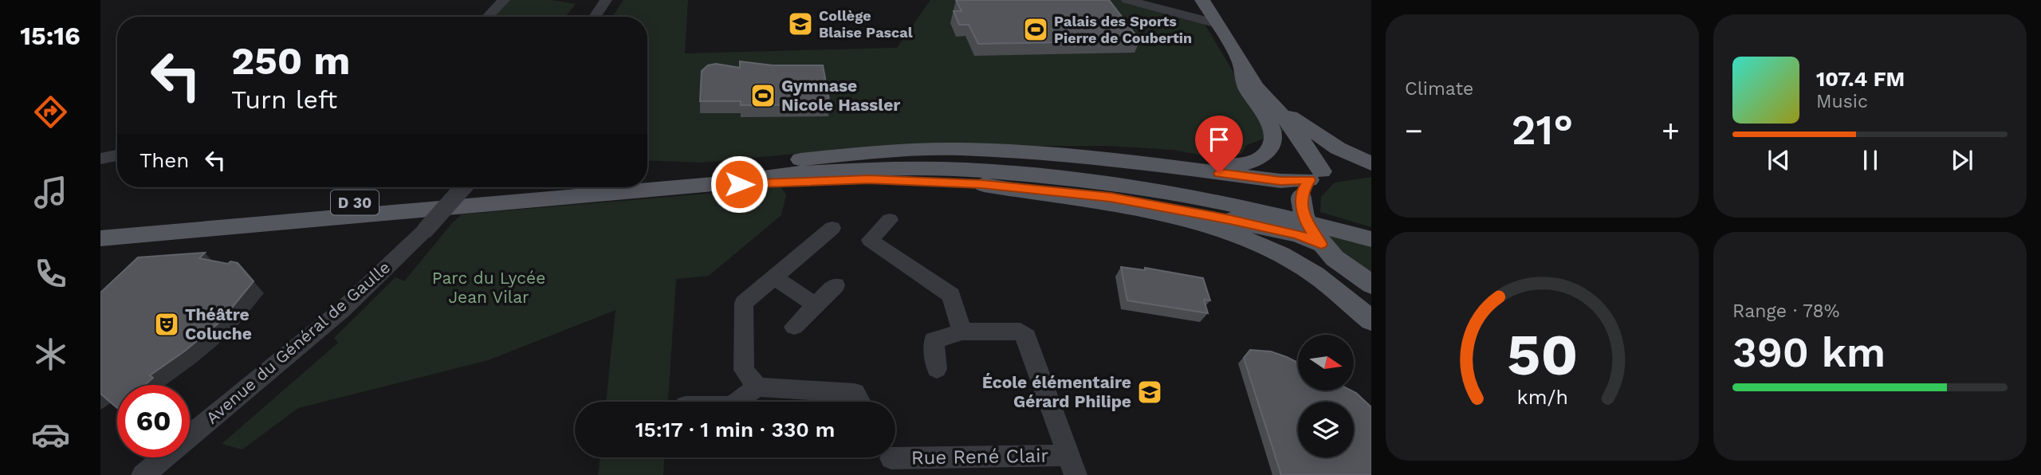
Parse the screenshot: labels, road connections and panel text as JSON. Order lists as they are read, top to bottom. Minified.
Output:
{"streets":{"main road":["D 30"],"street":["Avenue du Général de Gaulle","Rue René Clair"]},"parks":["Parc du Lycée Jean Vilar"],"places":{"school or university":["Collège Blaise Pascal","École élémentaire Gérard Philipe"],"sports":["Palais des Sports Pierre de Coubertin","Gymnase Nicole Hassler"],"theatre":["Théâtre Coluche"]},"north":"right","page":{"tabs":"15:16","tile":["Climate",["Range · 78%","390 km"]],"turn":["250 m","Turn left"],"song":["107.4 FM","Music"],"heat":["−","21°","+"],"then":"Then","limit":"60","trip":"15:17 · 1 min · 330 m","gauge":["50","km/h"]}}
